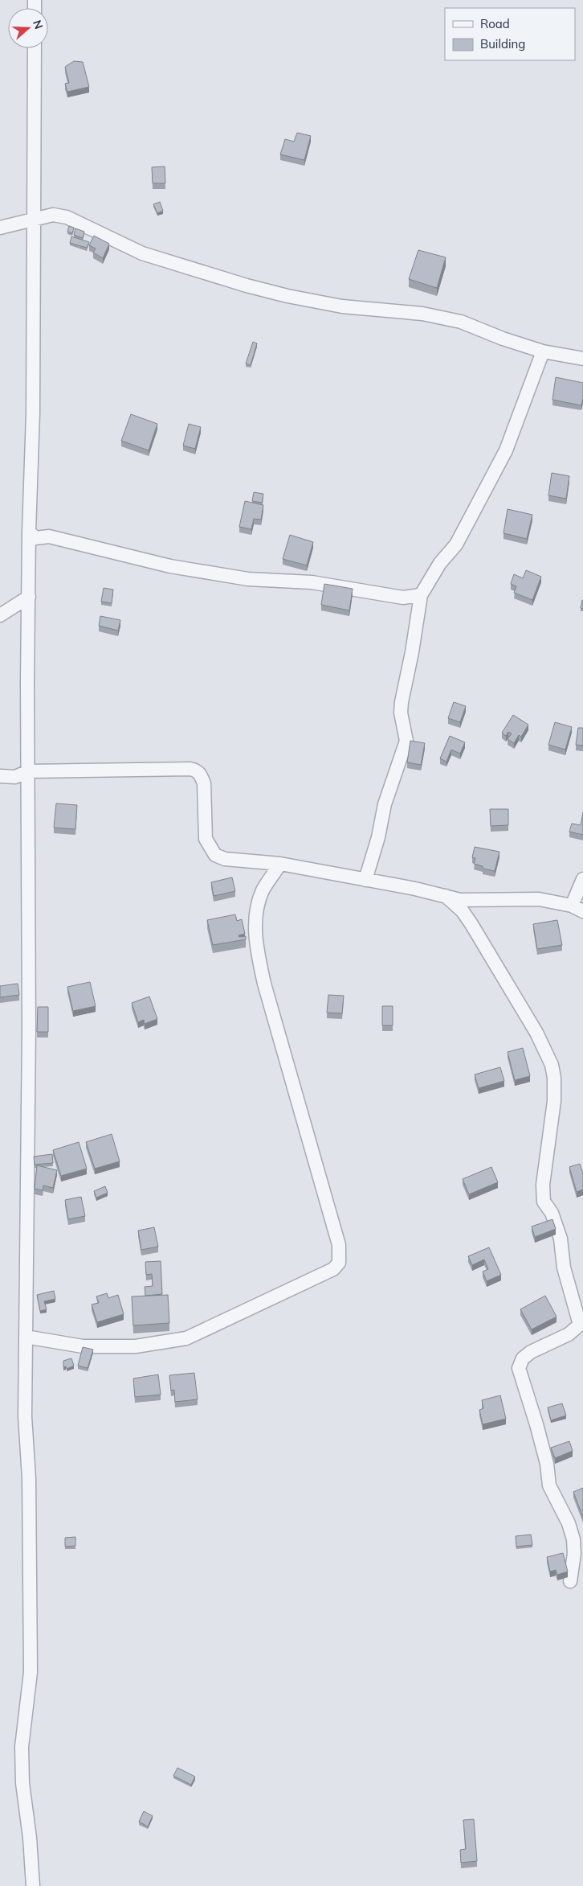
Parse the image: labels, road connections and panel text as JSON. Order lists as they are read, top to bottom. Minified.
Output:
{"legend":["Road","Building"],"north":"right"}
